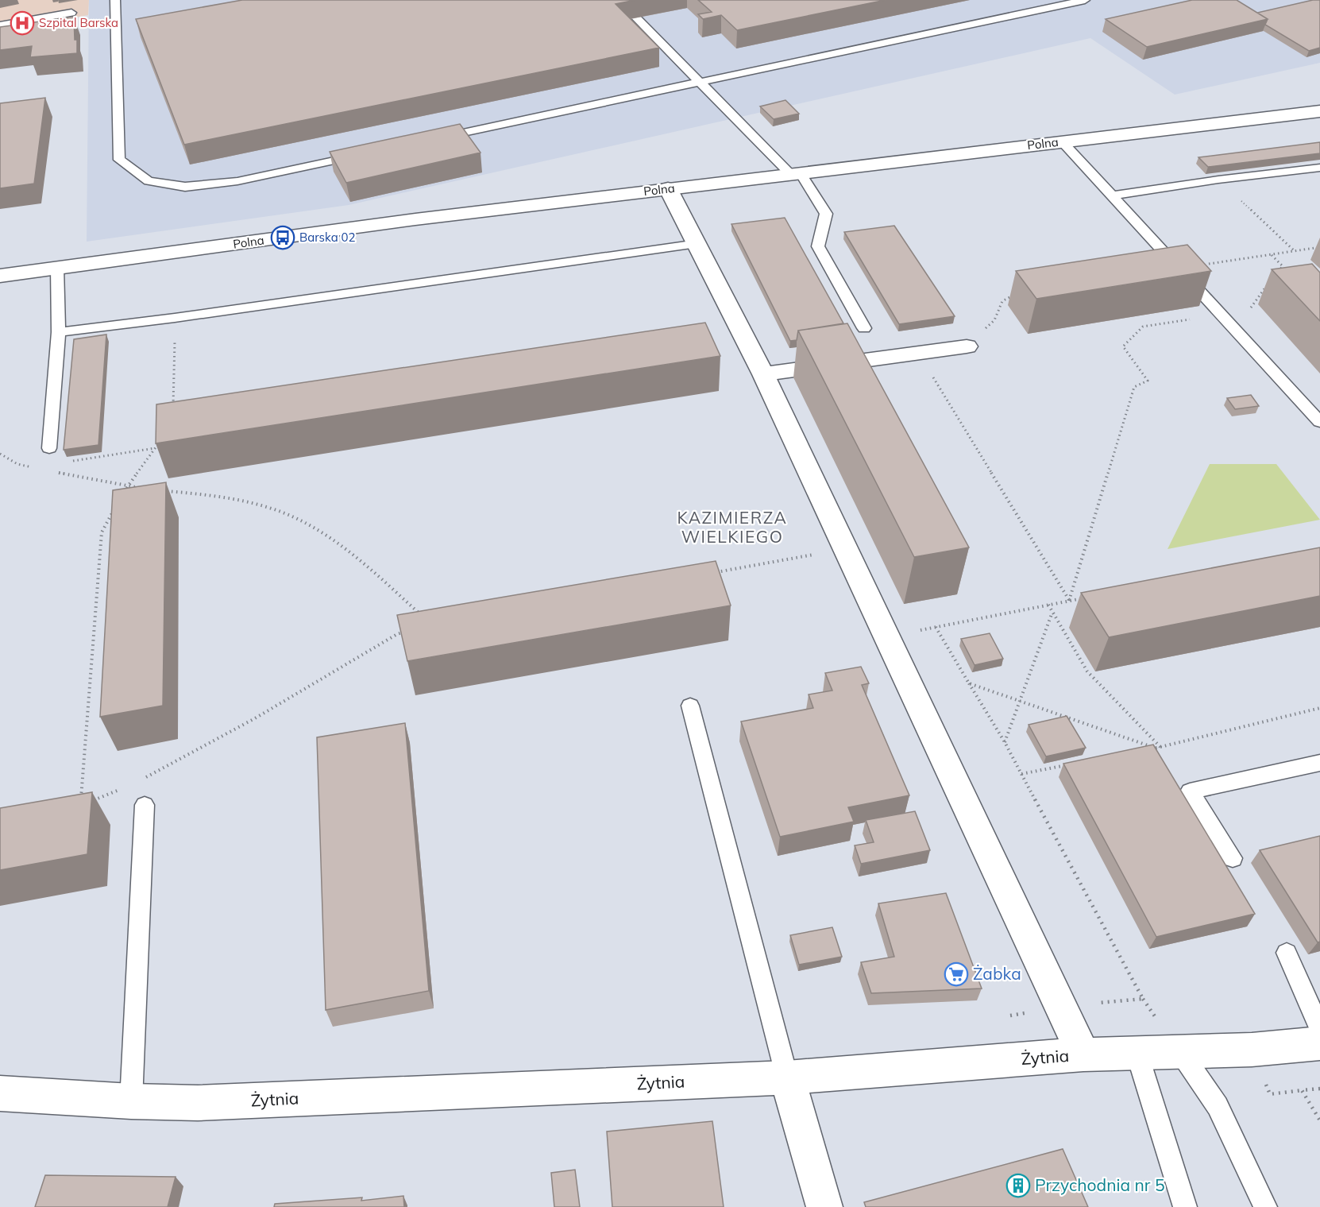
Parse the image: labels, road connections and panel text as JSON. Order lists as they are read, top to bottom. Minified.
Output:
{"streets":{"street":["Polna","Żytnia"]},"districts":["KAZIMIERZA WIELKIEGO"],"places":{"hospital":["Szpital Barska"],"bus stop":["Barska 02"],"supermarket":["Żabka"],"building":["Przychodnia nr 5"]}}
